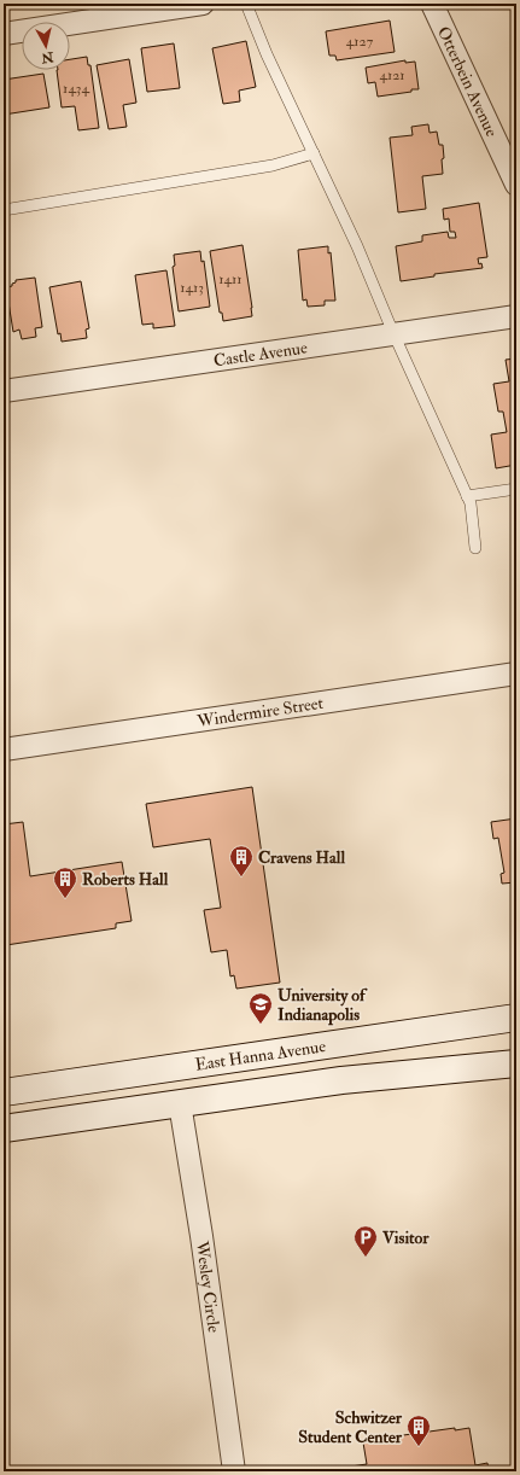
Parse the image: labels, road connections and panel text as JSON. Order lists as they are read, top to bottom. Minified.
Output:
{"streets":{"main road":["East Hanna Avenue"],"street":["Otterbein Avenue","Castle Avenue","Windermire Street","Wesley Circle"]},"places":{"building":["Cravens Hall","Roberts Hall","Schwitzer Student Center"],"school or university":["University of Indianapolis"],"parking":["Visitor"]},"house_numbers":["4127","4121","1434","1411","1413"],"north":"bottom"}
